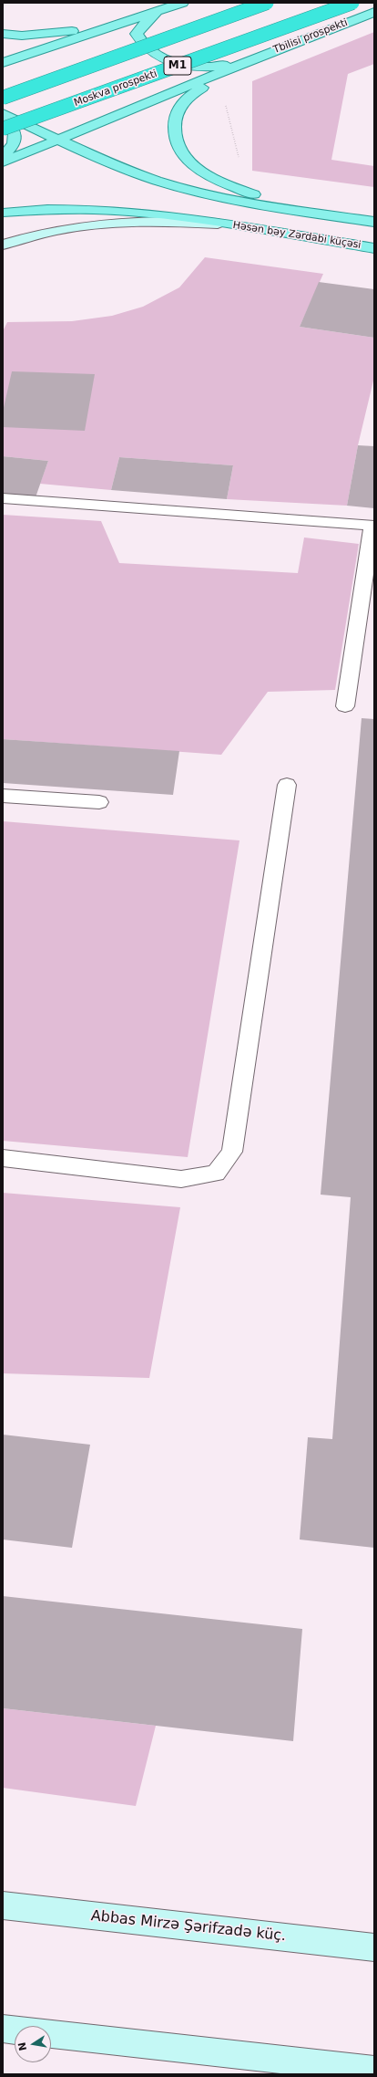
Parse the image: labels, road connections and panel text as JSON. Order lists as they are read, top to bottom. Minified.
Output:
{"streets":{"highway":["M1","Moskva prospekti"],"main road":["Tbilisi prospekti","Həsən bəy Zərdabi küçəsi","Abbas Mirzə Şərifzadə küç."]},"north":"left"}
